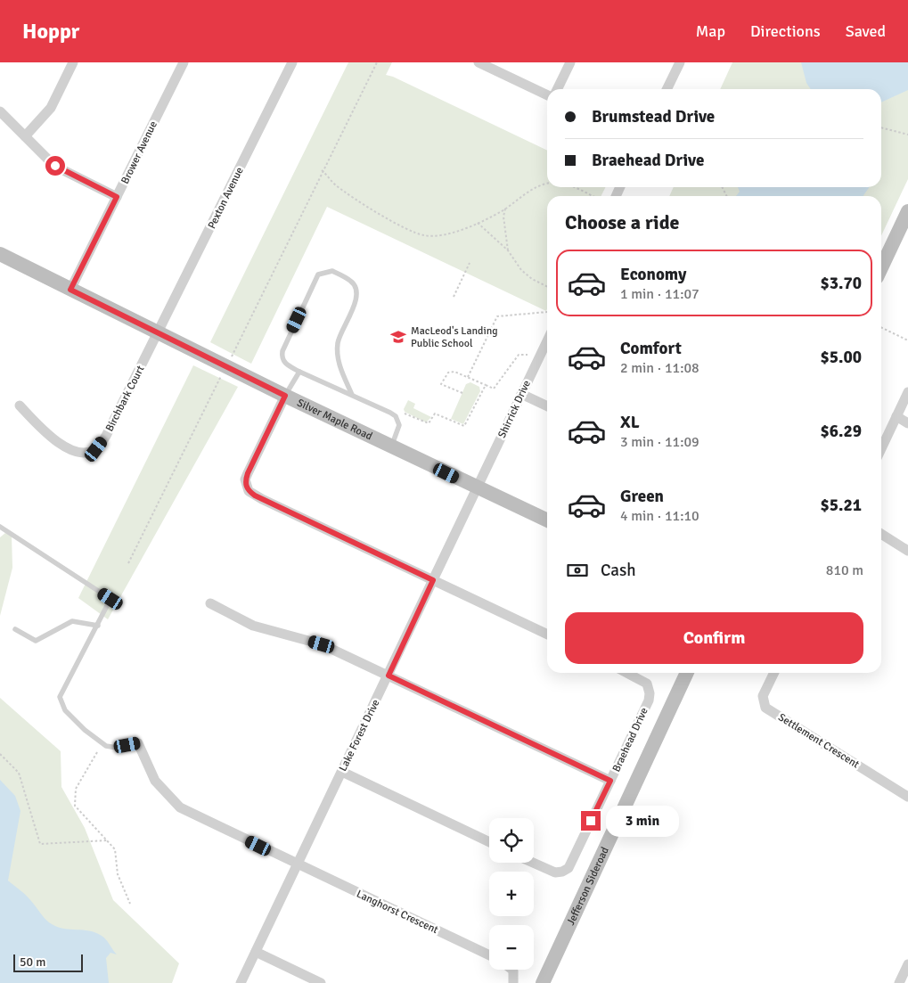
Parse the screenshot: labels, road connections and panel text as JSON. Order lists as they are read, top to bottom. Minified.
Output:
{"streets":{"street":["Brower Avenue","Pexton Avenue","Birchbark Court","Shirrick Drive","Silver Maple Road","Lake Forest Drive","Braehead Drive","Settlement Crescent","Jefferson Sideroad","Langhorst Crescent"]},"crossings":[["Brower Avenue","Silver Maple Road"],["Pexton Avenue","Birchbark Court"],["Pexton Avenue","Silver Maple Road"],["Birchbark Court","Silver Maple Road"],["Shirrick Drive","Silver Maple Road"],["Shirrick Drive","Lake Forest Drive"],["Silver Maple Road","Lake Forest Drive"],["Lake Forest Drive","Langhorst Crescent"]],"places":{"school or university":["MacLeod's Landing Public School"]},"scale_bar":"50 m","page":{"header":"Hoppr","nav":["Map","Directions","Saved"],"banner":["Brumstead Drive","Braehead Drive"],"heading":"Choose a ride","list":[{"name":"Economy","note":"1 min · 11:07","value":"$3.70"},{"name":"Comfort","note":"2 min · 11:08","value":"$5.00"},{"name":"XL","note":"3 min · 11:09","value":"$6.29"},{"name":"Green","note":"4 min · 11:10","value":"$5.21"}],"pay":["Cash","810 m"],"buttons":"Confirm","bubble":"3 min","map_buttons":["+","−"],"scale":"50 m"}}
